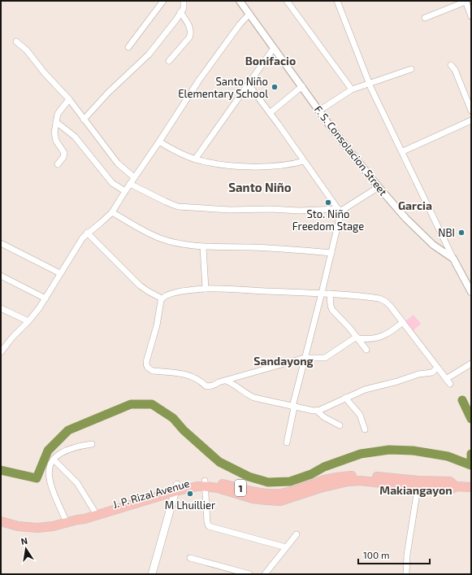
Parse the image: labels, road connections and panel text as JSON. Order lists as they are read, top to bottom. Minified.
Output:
{"streets":{"main road":["1","J. P. Rizal Avenue"],"street":["F. S. Consolacion Street"]},"districts":["Bonifacio","Santo Niño","Garcia","Sandayong","Makiangayon"],"places":["Santo Niño Elementary School","Sto. Niño Freedom Stage","NBI","M Lhuillier"],"scale_bar":"100 m","north":"top"}
